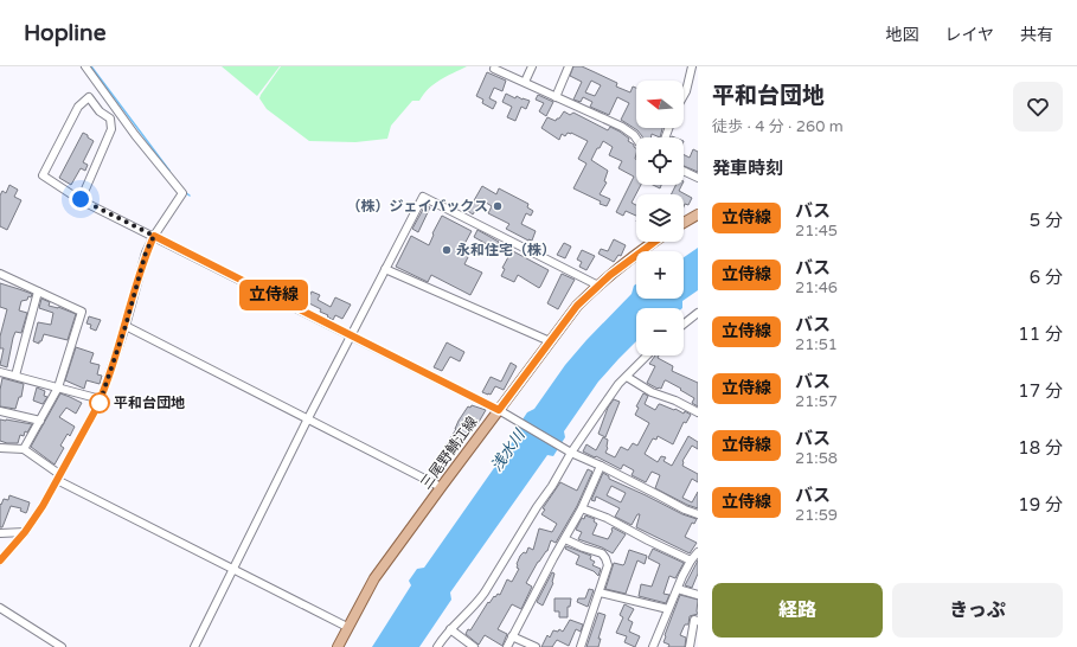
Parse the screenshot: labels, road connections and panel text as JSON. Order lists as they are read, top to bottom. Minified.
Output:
{"streets":{"main road":["三尾野鯖江線"]},"water":["浅水川"],"places":["（株）ジェイバックス","永和住宅（株）","平和台団地"],"lines":["bus line 立侍線"],"north":"left","page":{"header":"Hopline","nav":["地図","レイヤ","共有"],"on_map":"立侍線","heading":[["平和台団地","徒歩 · 4 分 · 260 m"],"発車時刻"],"map_buttons":["+","−"],"list":[{"mark":"立侍線","name":"バス","note":"21:45","value":"5 分"},{"mark":"立侍線","name":"バス","note":"21:46","value":"6 分"},{"mark":"立侍線","name":"バス","note":"21:51","value":"11 分"},{"mark":"立侍線","name":"バス","note":"21:57","value":"17 分"},{"mark":"立侍線","name":"バス","note":"21:58","value":"18 分"},{"mark":"立侍線","name":"バス","note":"21:59","value":"19 分"}],"buttons":["経路","きっぷ"]}}
